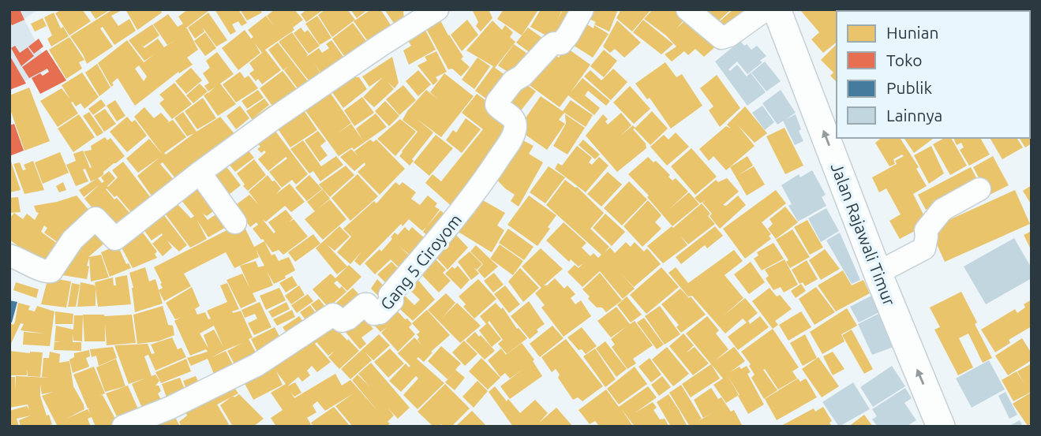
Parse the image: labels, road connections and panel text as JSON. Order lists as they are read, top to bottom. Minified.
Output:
{"streets":{"main road":["Jalan Rajawali Timur"],"street":["Gang 5 Ciroyom"]},"one_way":["Jalan Rajawali Timur"],"legend":["Hunian","Toko","Publik","Lainnya"]}
